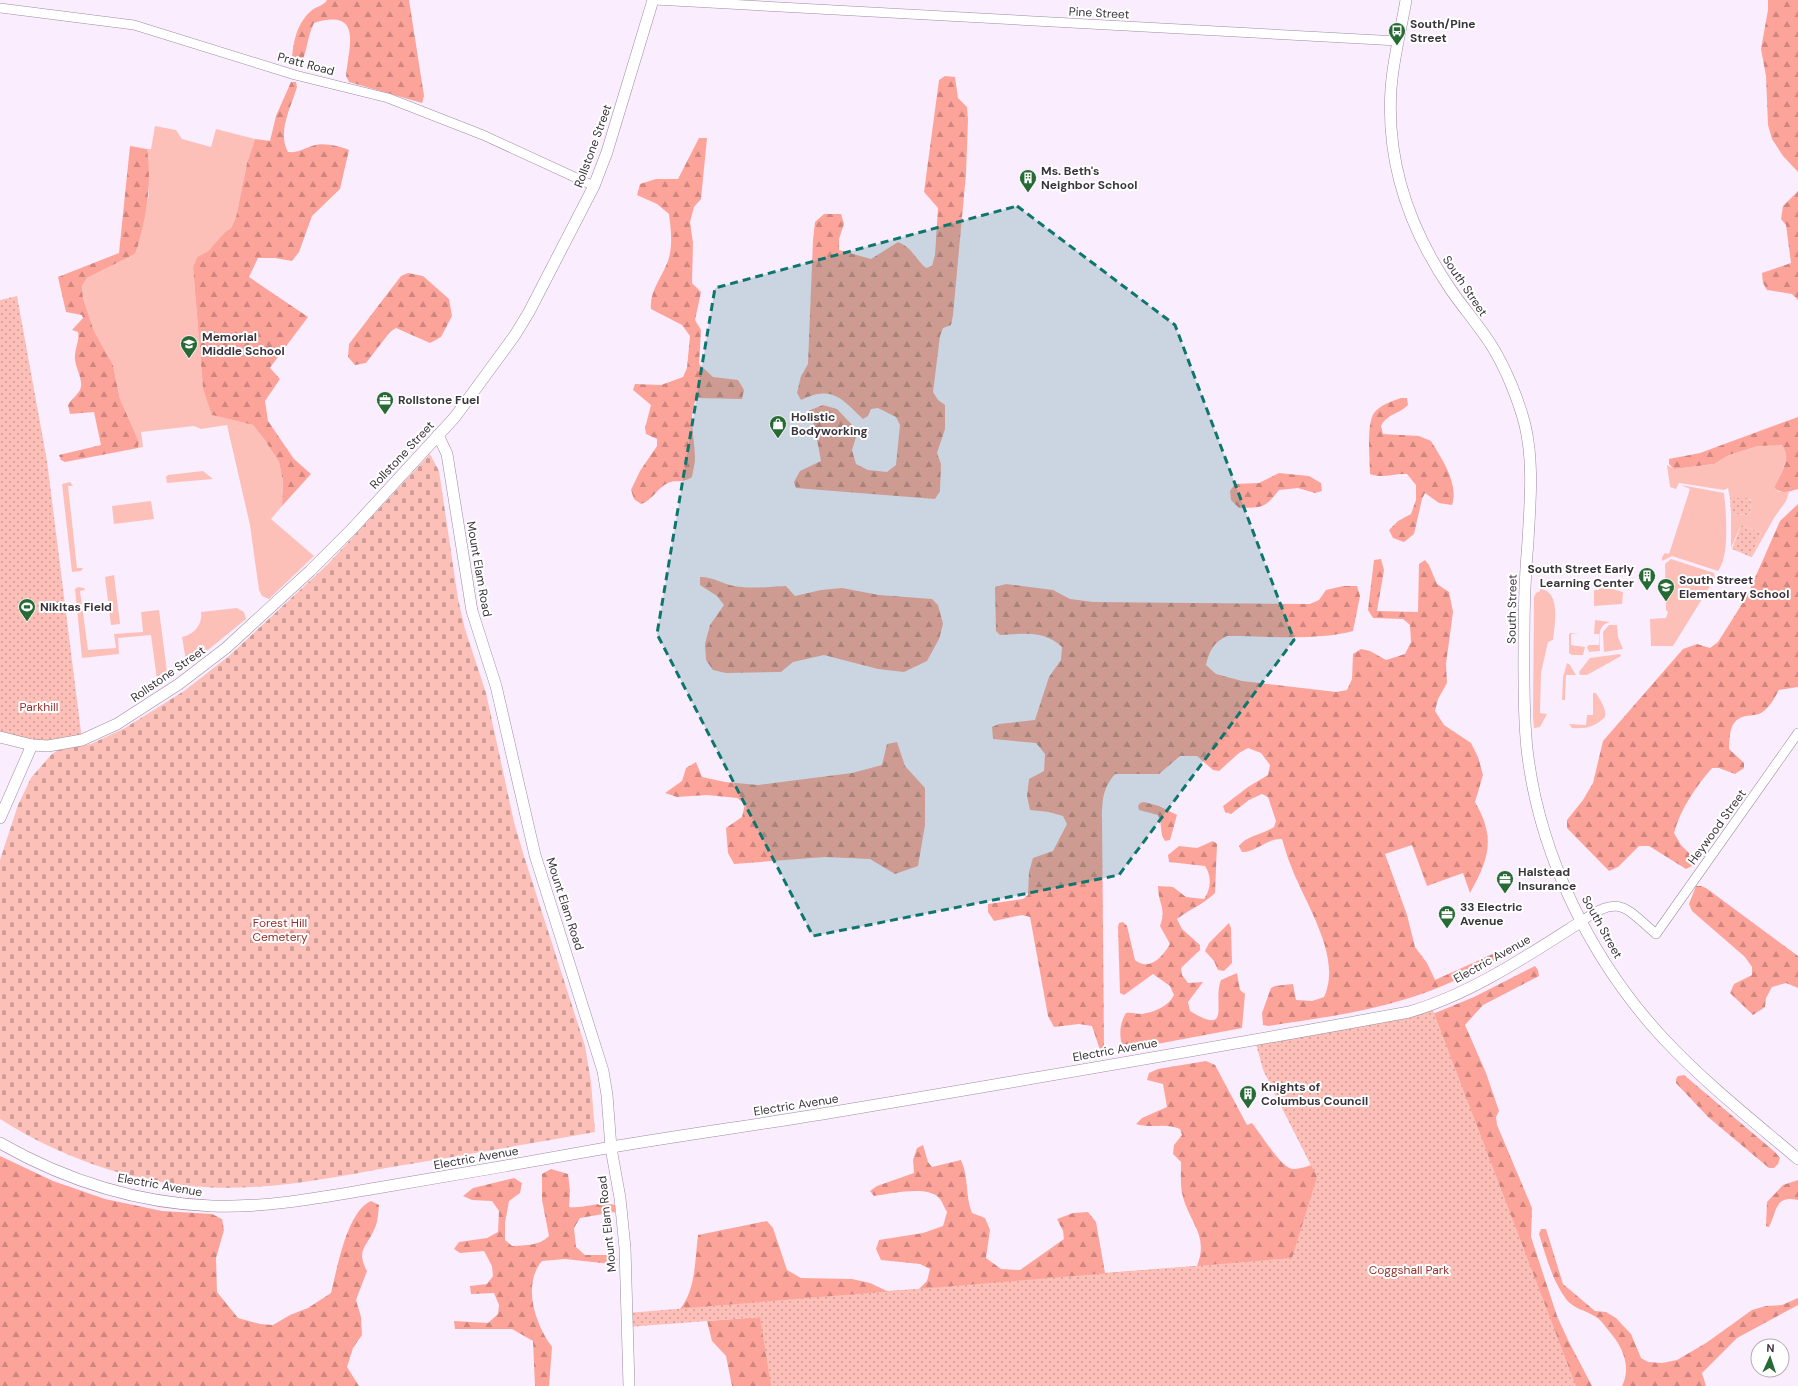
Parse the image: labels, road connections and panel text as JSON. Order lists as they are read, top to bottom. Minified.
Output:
{"streets":{"main road":["Rollstone Street","South Street","Mount Elam Road","Electric Avenue"],"street":["Pine Street","Pratt Road","Heywood Street"]},"crossings":[["Pine Street","Rollstone Street"],["Pine Street","South Street"],["Pratt Road","Rollstone Street"],["Rollstone Street","Mount Elam Road"],["South Street","Heywood Street"],["South Street","Electric Avenue"],["Mount Elam Road","Electric Avenue"],["Heywood Street","Electric Avenue"]],"parks":["Parkhill","Forest Hill Cemetery","Coggshall Park"],"places":{"bus stop":["South/Pine Street"],"building":["Ms. Beth's Neighbor School","South Street Early Learning Center","Knights of Columbus Council"],"school or university":["Memorial Middle School","South Street Elementary School"],"office":["Rollstone Fuel","Halstead Insurance","33 Electric Avenue"],"shop":["Holistic Bodyworking"],"sports":["Nikitas Field"]},"north":"top"}
